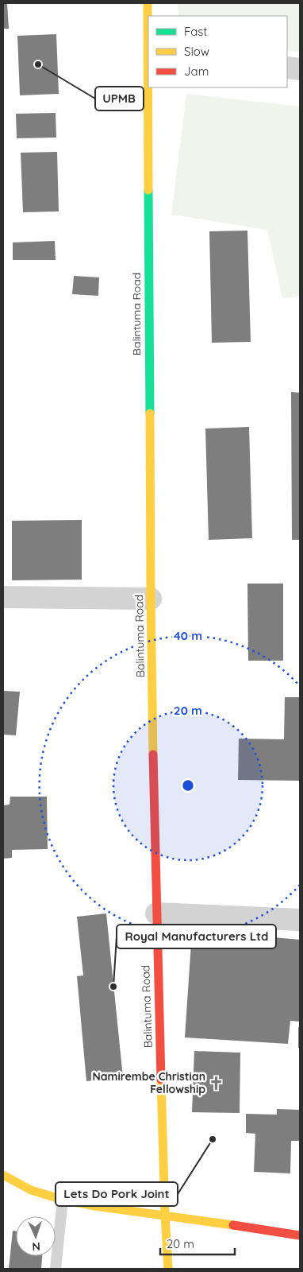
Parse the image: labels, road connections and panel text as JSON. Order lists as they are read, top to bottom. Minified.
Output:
{"streets":{"main road":["Balintuma Road"]},"places":{"other":["UPMB","Royal Manufacturers Ltd","Lets Do Pork Joint"],"church":["Namirembe Christian Fellowship"]},"legend":["Fast","Slow","Jam"],"scale_bar":"20 m","north":"bottom","rings":["40 m","20 m"]}
